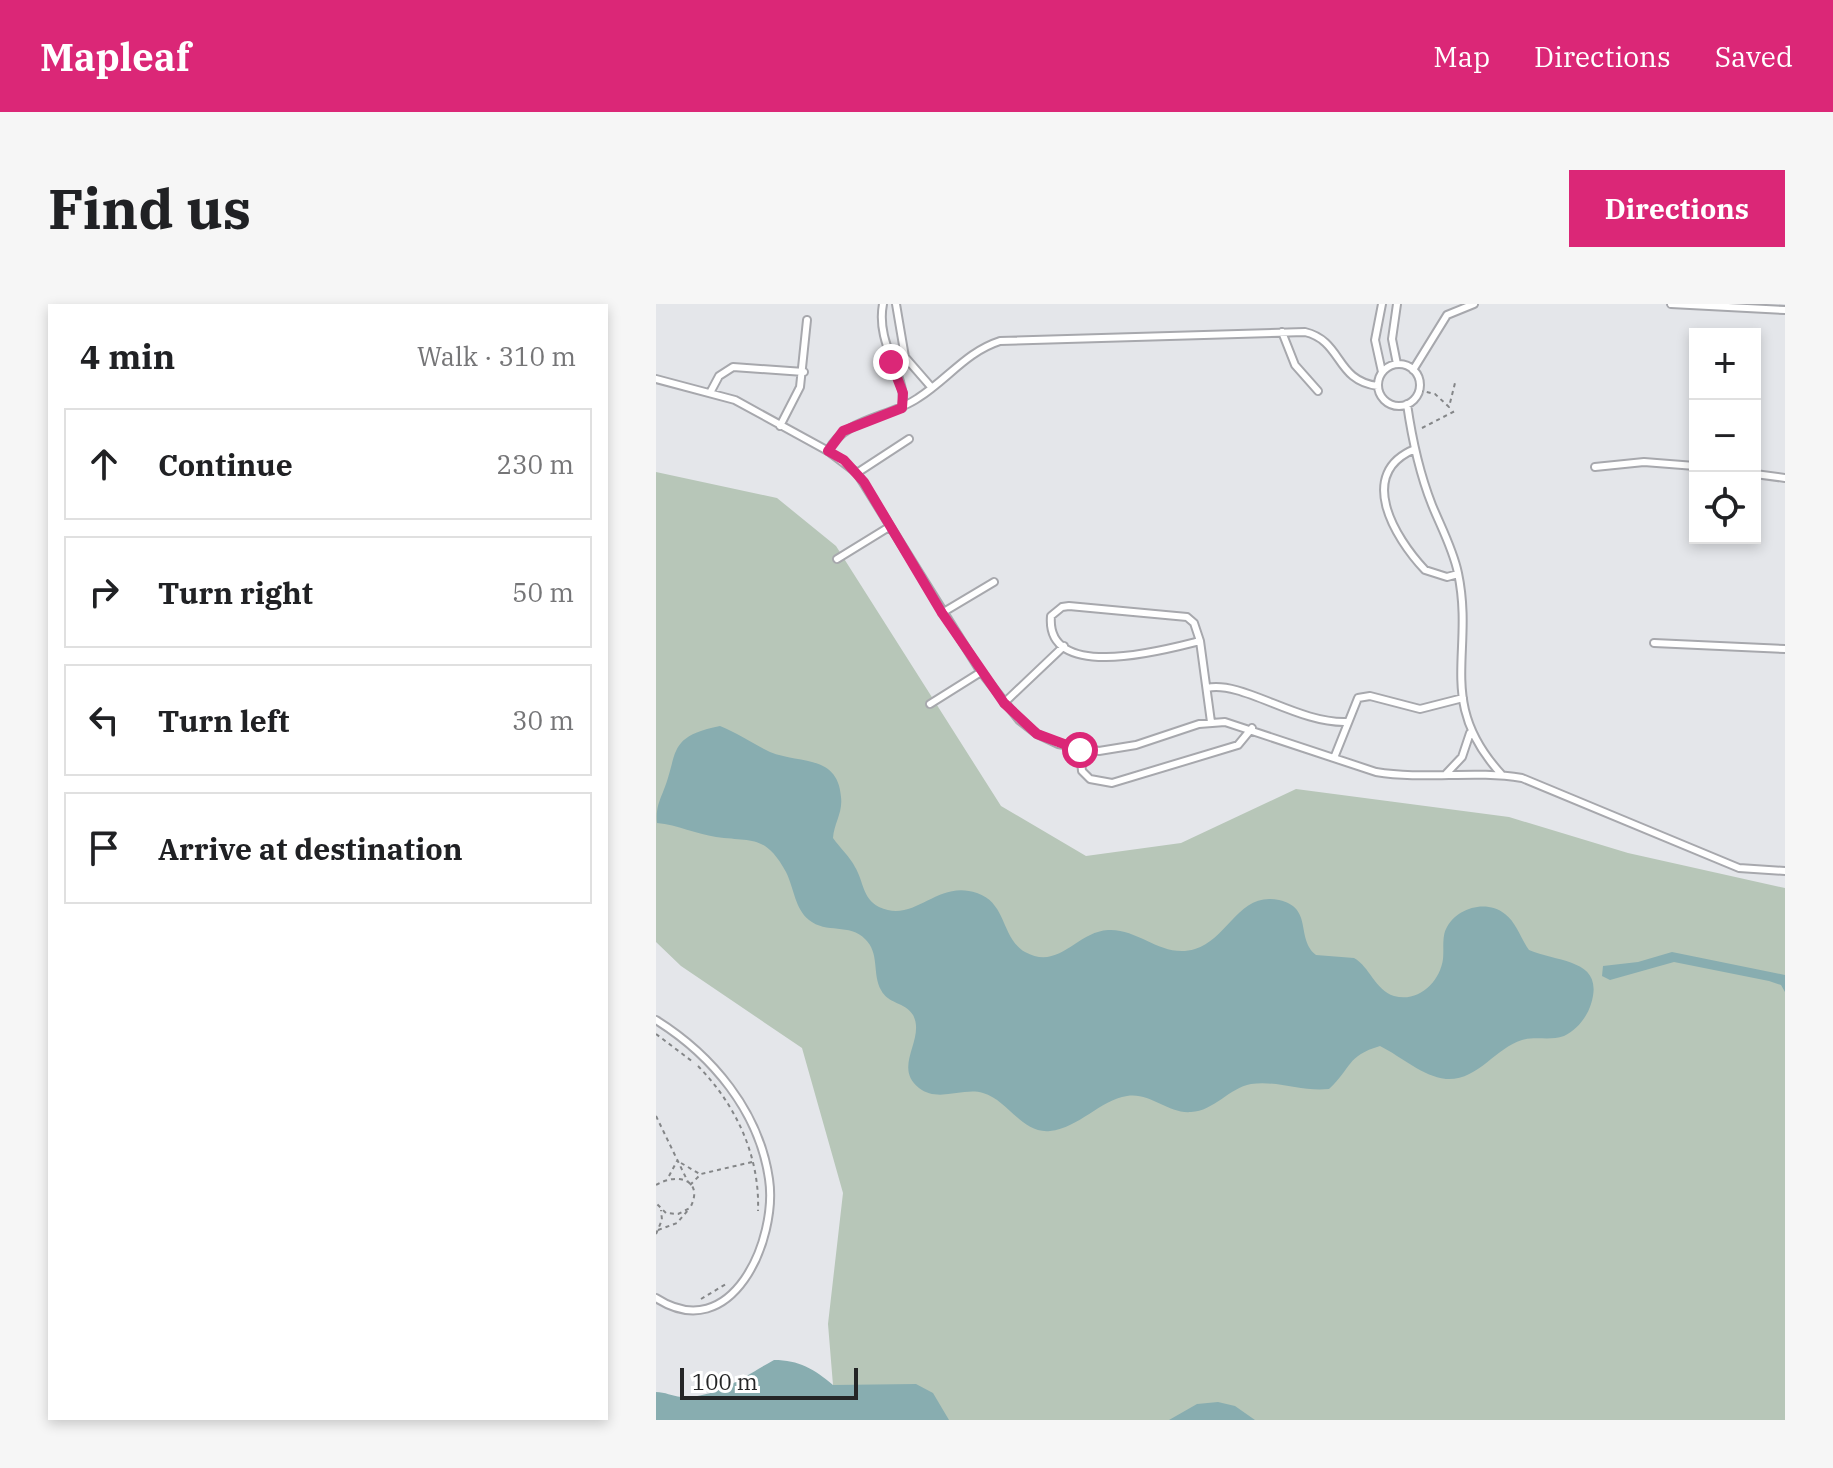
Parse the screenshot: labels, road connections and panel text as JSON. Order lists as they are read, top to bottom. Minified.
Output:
{"scale_bar":"100 m","page":{"header":"Mapleaf","nav":["Map","Directions","Saved"],"buttons":"Directions","title":"Find us","heading":["4 min","Walk · 310 m"],"map_buttons":["+","−"],"list":[["Continue","230 m"],["Turn right","50 m"],["Turn left","30 m"],"Arrive at destination"],"scale":"100 m"}}
